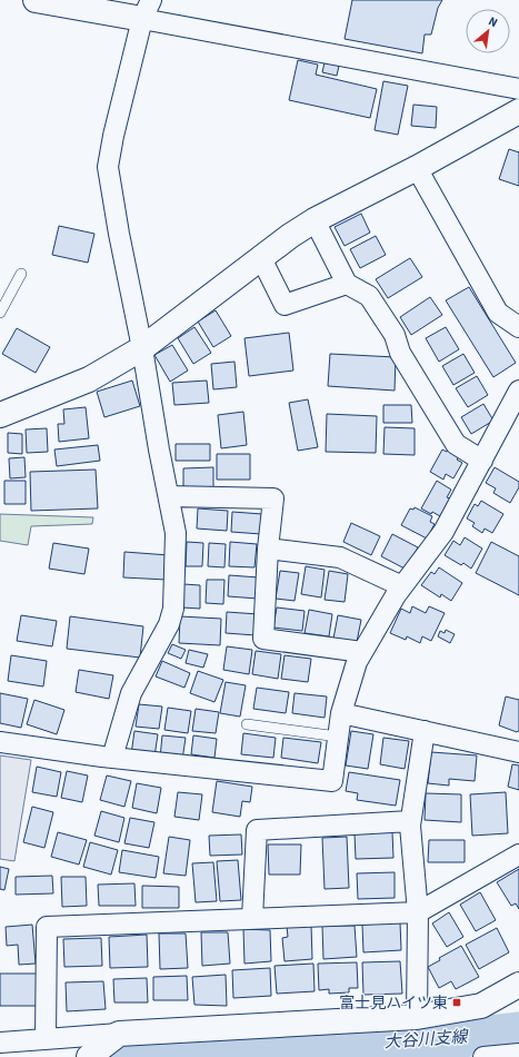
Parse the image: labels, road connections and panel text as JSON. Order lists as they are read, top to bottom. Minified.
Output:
{"water":["大谷川支線"],"places":{"transit":["富士見ハイツ東"]},"north":"top right"}
